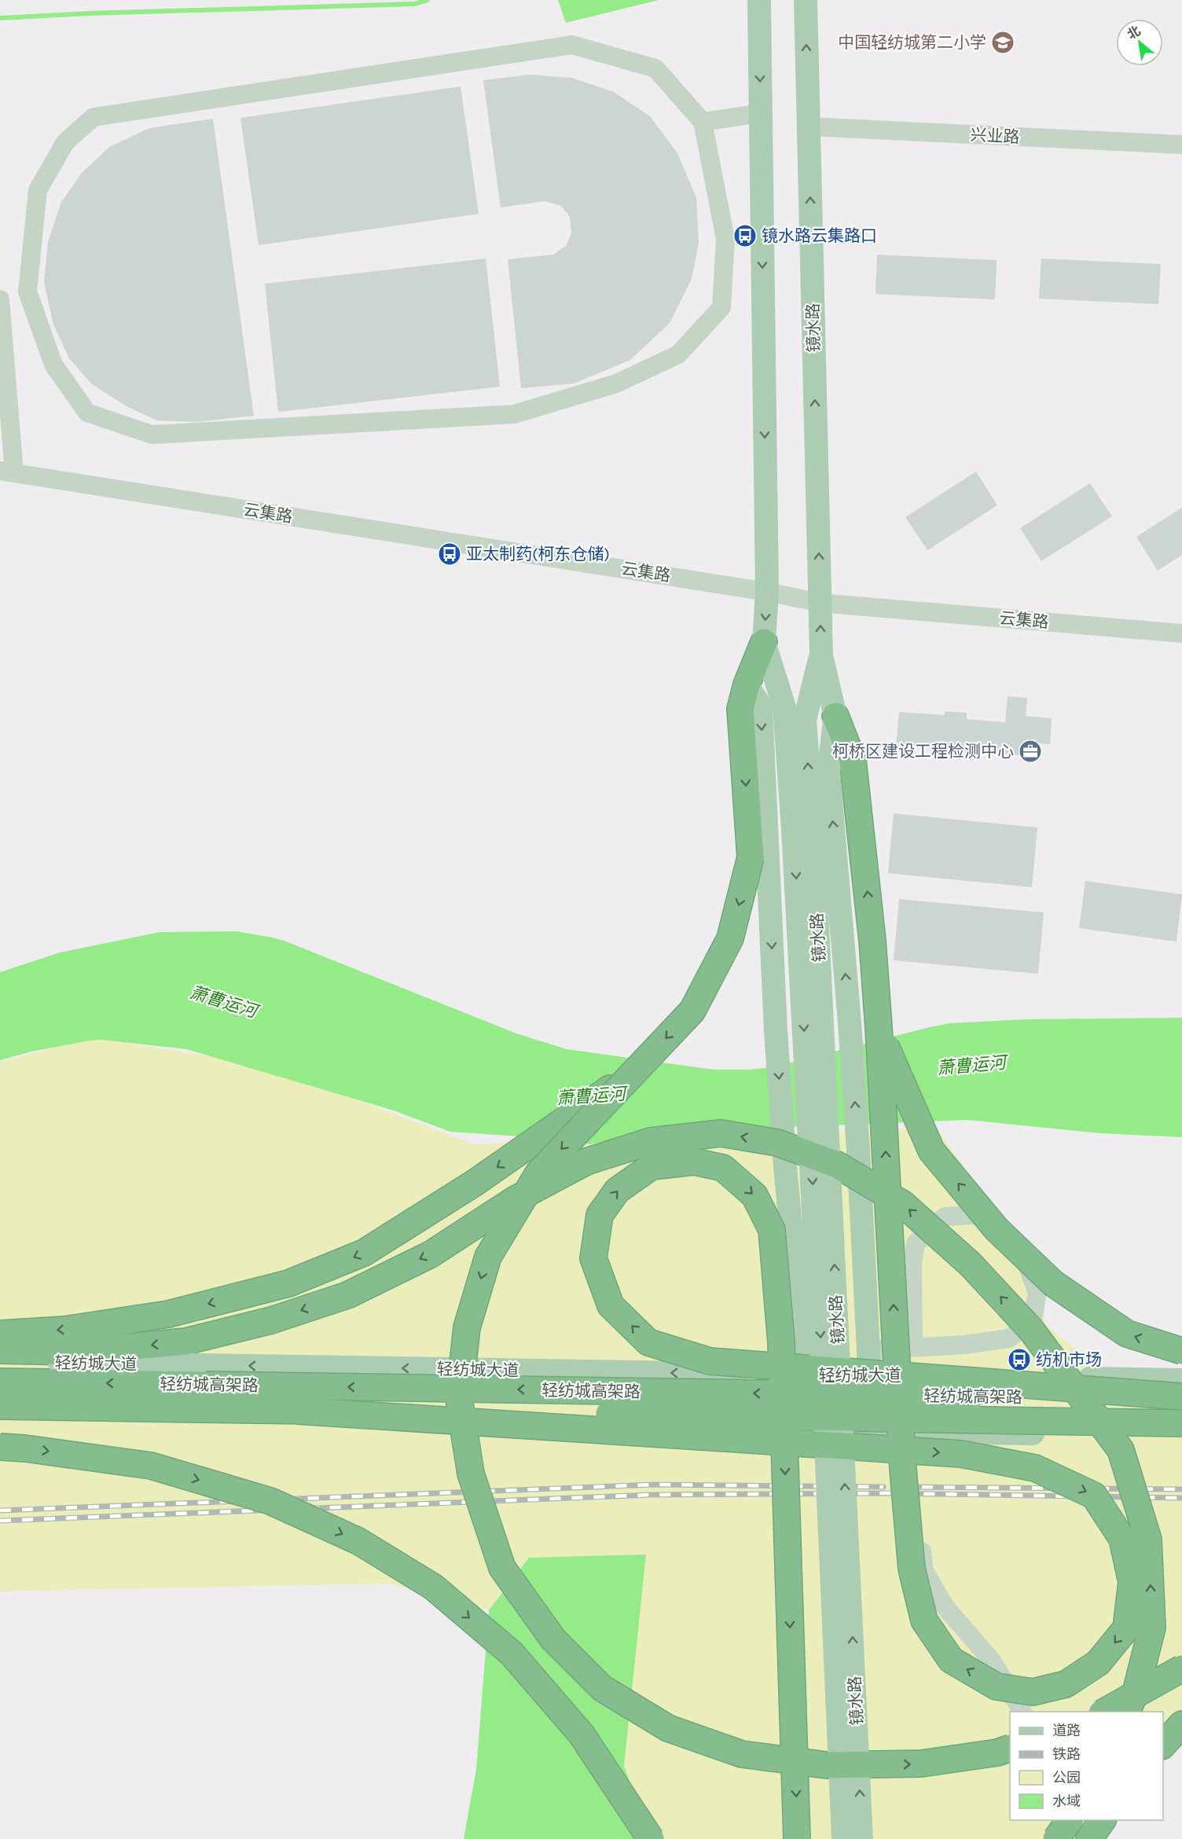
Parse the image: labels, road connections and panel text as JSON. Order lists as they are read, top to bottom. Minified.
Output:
{"streets":{"highway":["轻纺城高架路"],"main road":["镜水路","轻纺城大道"],"street":["兴业路","云集路"]},"crossings":[["兴业路","镜水路"],["镜水路","云集路"]],"water":["萧曹运河"],"places":{"school or university":["中国轻纺城第二小学"],"bus stop":["镜水路云集路口","亚太制药(柯东仓储)","纺机市场"],"office":["柯桥区建设工程检测中心"]},"legend":["道路","铁路","公园","水域"],"north":"top left"}
